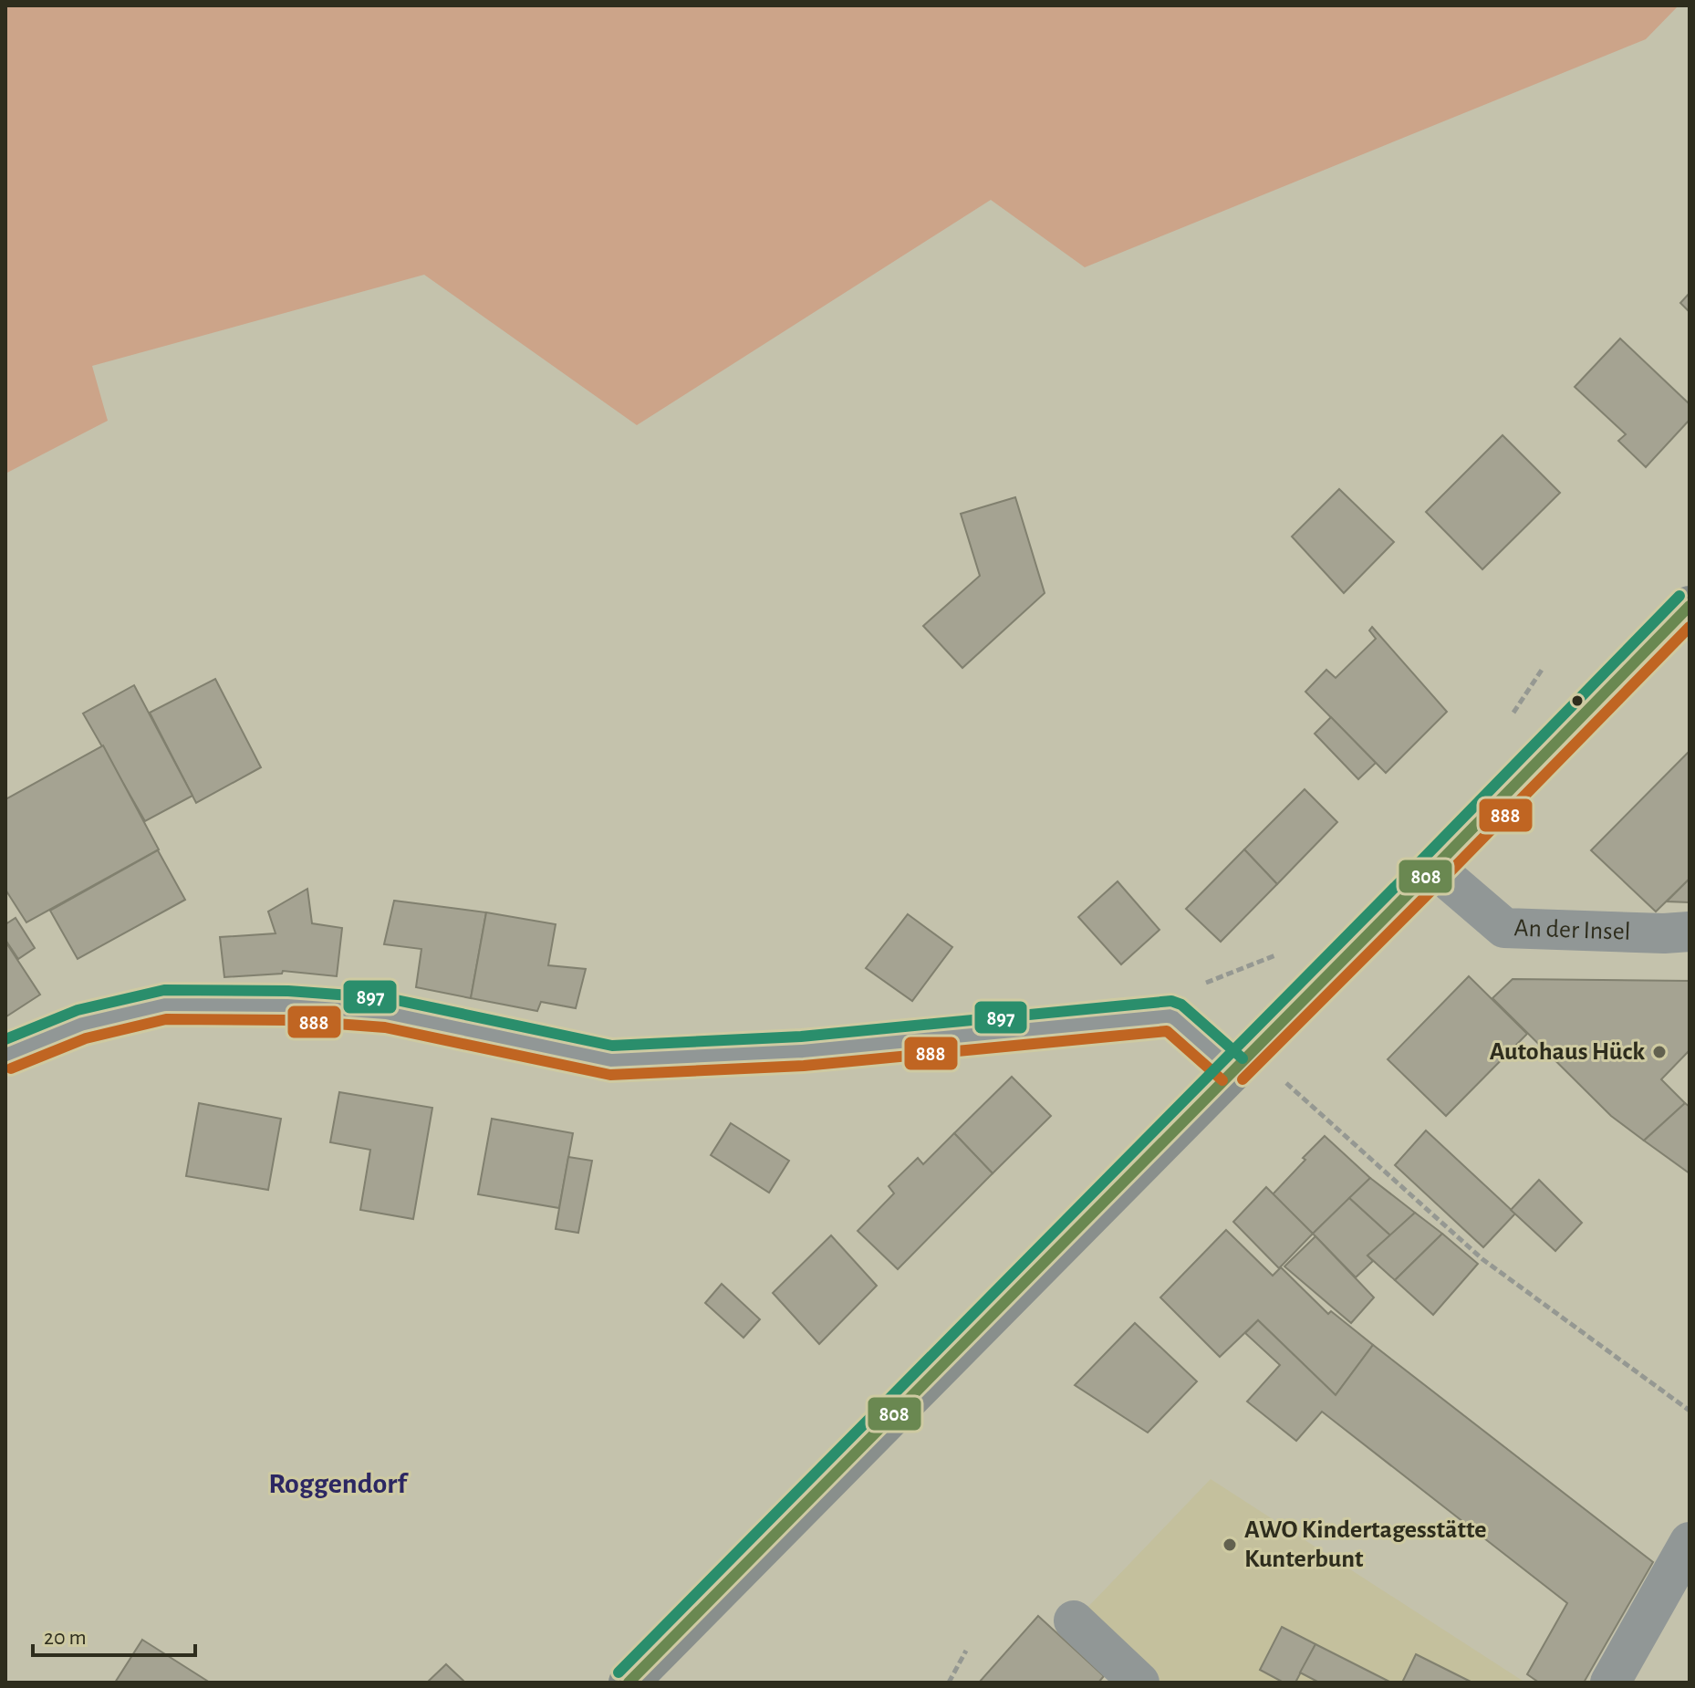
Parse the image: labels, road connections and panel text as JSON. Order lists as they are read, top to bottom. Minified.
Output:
{"streets":{"street":["An der Insel"]},"districts":["Roggendorf"],"places":["Autohaus Hück","AWO Kindertagesstätte Kunterbunt"],"lines":["transit line 897","transit line 808","transit line 888"],"scale_bar":"20 m"}
